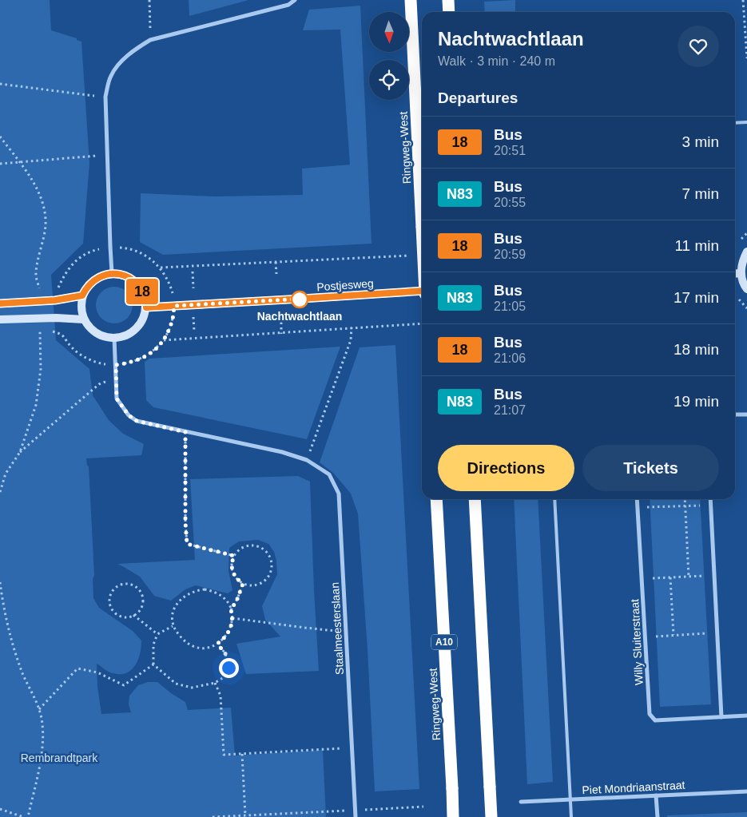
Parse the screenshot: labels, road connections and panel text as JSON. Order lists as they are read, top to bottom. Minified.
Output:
{"streets":{"highway":["Ringweg-West","A10"],"street":["Postjesweg","Staalmeesterslaan","Willy Sluiterstraat","Piet Mondriaanstraat"]},"crossings":[["Postjesweg","Staalmeesterslaan"]],"parks":["Rembrandtpark"],"places":["Nachtwachtlaan"],"lines":["bus line 18"],"north":"bottom","page":{"on_map":"18","heading":[["Nachtwachtlaan","Walk · 3 min · 240 m"],"Departures"],"list":[{"mark":"18","name":"Bus","note":"20:51","value":"3 min"},{"mark":"N83","name":"Bus","note":"20:55","value":"7 min"},{"mark":"18","name":"Bus","note":"20:59","value":"11 min"},{"mark":"N83","name":"Bus","note":"21:05","value":"17 min"},{"mark":"18","name":"Bus","note":"21:06","value":"18 min"},{"mark":"N83","name":"Bus","note":"21:07","value":"19 min"}],"buttons":["Directions","Tickets"]}}
